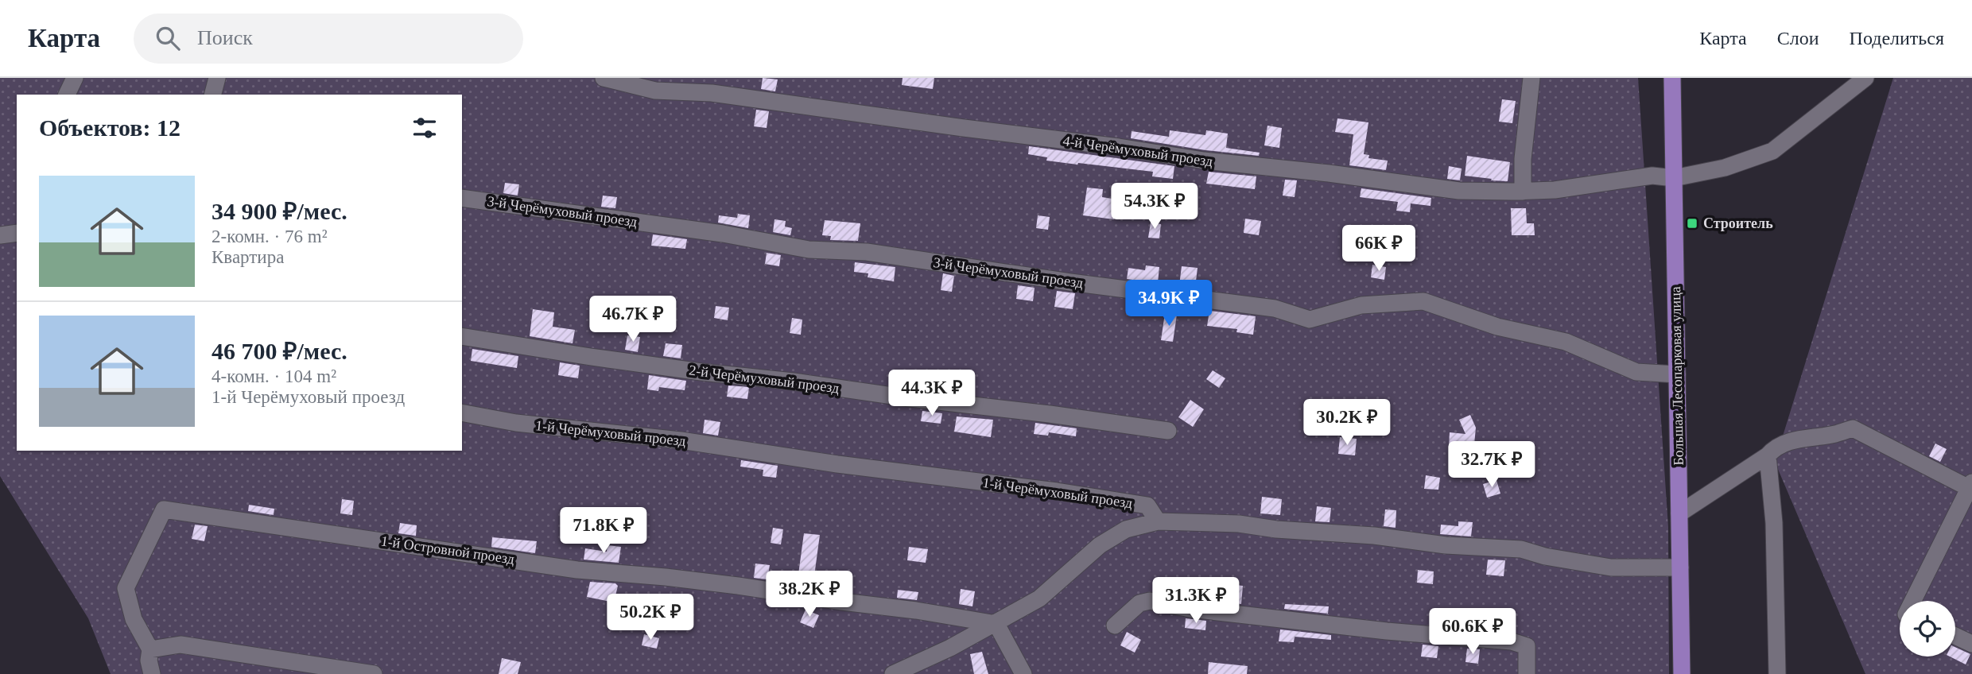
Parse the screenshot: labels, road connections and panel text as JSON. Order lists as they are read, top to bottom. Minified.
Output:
{"streets":{"main road":["Большая Лесопарковая улица"],"street":["4-й Черёмуховый проезд","3-й Черёмуховый проезд","2-й Черёмуховый проезд","1-й Черёмуховый проезд","1-й Островной проезд"]},"crossings":[["4-й Черёмуховый проезд","Большая Лесопарковая улица"],["3-й Черёмуховый проезд","Большая Лесопарковая улица"]],"places":{"transit":["Строитель"]},"page":{"header":"Карта","search":"Поиск","nav":["Карта","Слои","Поделиться"],"heading":"Объектов: 12","list":[{"name":"34 900 ₽/мес.","note":"2-комн. · 76 m² · Квартира"},{"name":"46 700 ₽/мес.","note":"4-комн. · 104 m² · 1-й Черёмуховый проезд"}],"price":["54.3K ₽","66K ₽","34.9K ₽","46.7K ₽","44.3K ₽","30.2K ₽","32.7K ₽","71.8K ₽","38.2K ₽","31.3K ₽","50.2K ₽","60.6K ₽"]}}
